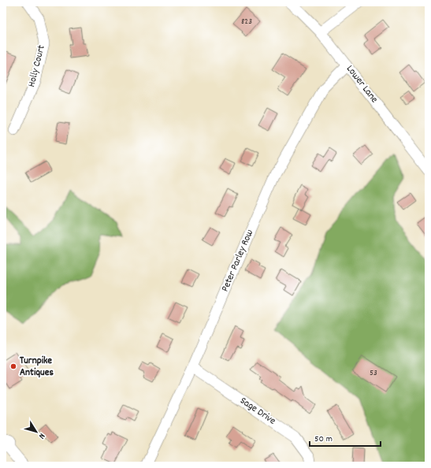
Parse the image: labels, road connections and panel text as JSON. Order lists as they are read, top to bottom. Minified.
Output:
{"streets":{"street":["Holly Court","Lower Lane","Peter Parley Row","Sage Drive"]},"crossings":[["Lower Lane","Peter Parley Row"],["Peter Parley Row","Sage Drive"]],"places":["Turnpike Antiques"],"house_numbers":["823","53"],"scale_bar":"50 m","north":"bottom right"}
